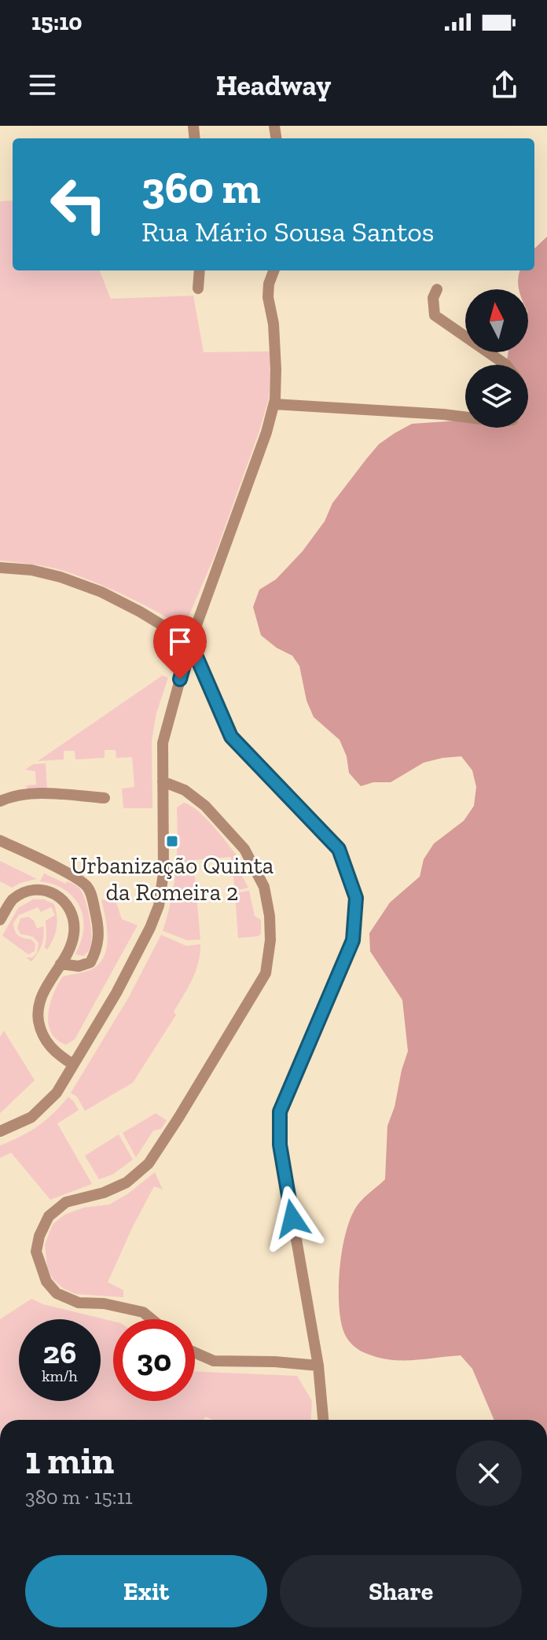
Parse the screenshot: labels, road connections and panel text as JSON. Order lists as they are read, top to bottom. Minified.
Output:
{"places":{"transit":["Urbanização Quinta da Romeira 2"]},"north":"top","page":{"status":"15:10","header":"Headway","turn":["360 m","Rua Mário Sousa Santos"],"speed":"26 km/h","limit":"30","heading":["1 min","380 m · 15:11"],"buttons":["Exit","Share"]}}
